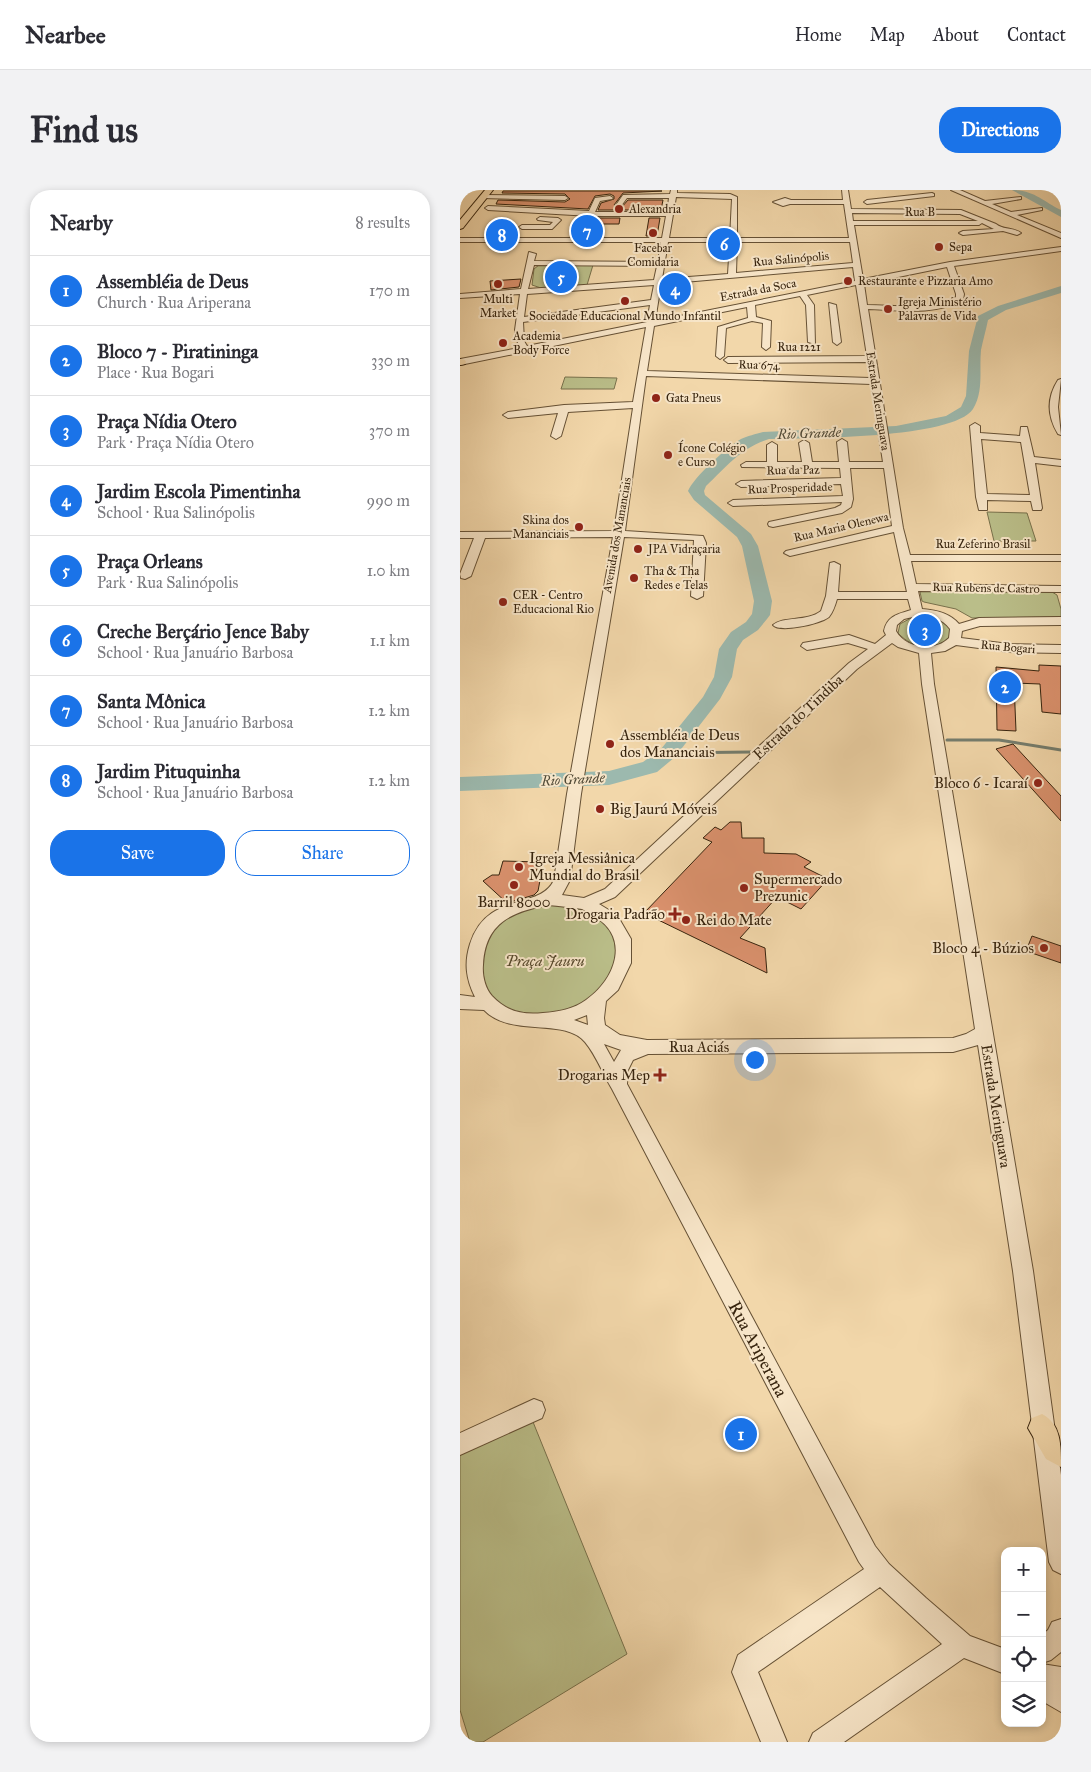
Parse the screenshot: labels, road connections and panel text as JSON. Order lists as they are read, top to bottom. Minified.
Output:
{"streets":{"street":["Rua B","Rua Salinópolis","Estrada da Soca","Rua 1221","Rua 674","Estrada Meringuava","Rua da Paz","Rua Prosperidade","Rua Maria Olenewa","Avenida dos Mananciais","Rua Zeferino Brasil","Rua Rubens de Castro","Rua Bogari","Estrada do Tindiba","Rua Aciás","Rua Ariperana"]},"crossings":[["Rua B","Estrada Meringuava"],["Rua Salinópolis","Estrada Meringuava"],["Rua Salinópolis","Avenida dos Mananciais"],["Estrada da Soca","Estrada Meringuava"],["Estrada da Soca","Avenida dos Mananciais"],["Rua 1221","Estrada Meringuava"],["Rua 674","Estrada Meringuava"],["Rua 674","Avenida dos Mananciais"],["Estrada Meringuava","Rua Maria Olenewa"],["Estrada Meringuava","Rua Zeferino Brasil"],["Estrada Meringuava","Rua Rubens de Castro"],["Estrada Meringuava","Rua Aciás"],["Avenida dos Mananciais","Estrada do Tindiba"],["Avenida dos Mananciais","Rua Aciás"],["Avenida dos Mananciais","Rua Ariperana"],["Estrada do Tindiba","Rua Aciás"],["Estrada do Tindiba","Rua Ariperana"],["Rua Aciás","Rua Ariperana"]],"water":["Rio Grande"],"parks":["Praça Jauru"],"places":{"other":["Alexandria","Facebar Comidaria","Sepa","Restaurante e Pizzaria Amo","Multi Market","Sociedade Educacional Mundo Infantil","Igreja Ministério Palavras de Vida","Academia Body Force","Gata Pneus","Ícone Colégio e Curso","Skina dos Mananciais","JPA Vidraçaria","Tha & Tha Redes e Telas","CER - Centro Educacional Rio","Assembléia de Deus dos Mananciais","Bloco 6 - Icaraí","Big Jaurú Móveis","Igreja Messiânica Mundial do Brasil","Barril 8000","Supermercado Prezunic","Rei do Mate","Bloco 4 - Búzios"],"health":["Drogaria Padrão","Drogarias Mep"]},"page":{"header":"Nearbee","nav":["Home","Map","About","Contact"],"buttons":["Directions",["Save","Share"]],"title":"Find us","heading":["Nearby","8 results"],"pins":["7","8","6","5","4","3","2","1"],"list":[{"mark":"1","name":"Assembléia de Deus","note":"Church · Rua Ariperana","value":"170 m"},{"mark":"2","name":"Bloco 7 - Piratininga","note":"Place · Rua Bogari","value":"330 m"},{"mark":"3","name":"Praça Nídia Otero","note":"Park · Praça Nídia Otero","value":"370 m"},{"mark":"4","name":"Jardim Escola Pimentinha","note":"School · Rua Salinópolis","value":"990 m"},{"mark":"5","name":"Praça Orleans","note":"Park · Rua Salinópolis","value":"1.0 km"},{"mark":"6","name":"Creche Berçário Jence Baby","note":"School · Rua Januário Barbosa","value":"1.1 km"},{"mark":"7","name":"Santa Mônica","note":"School · Rua Januário Barbosa","value":"1.2 km"},{"mark":"8","name":"Jardim Pituquinha","note":"School · Rua Januário Barbosa","value":"1.2 km"}],"map_buttons":["+","−"]}}
